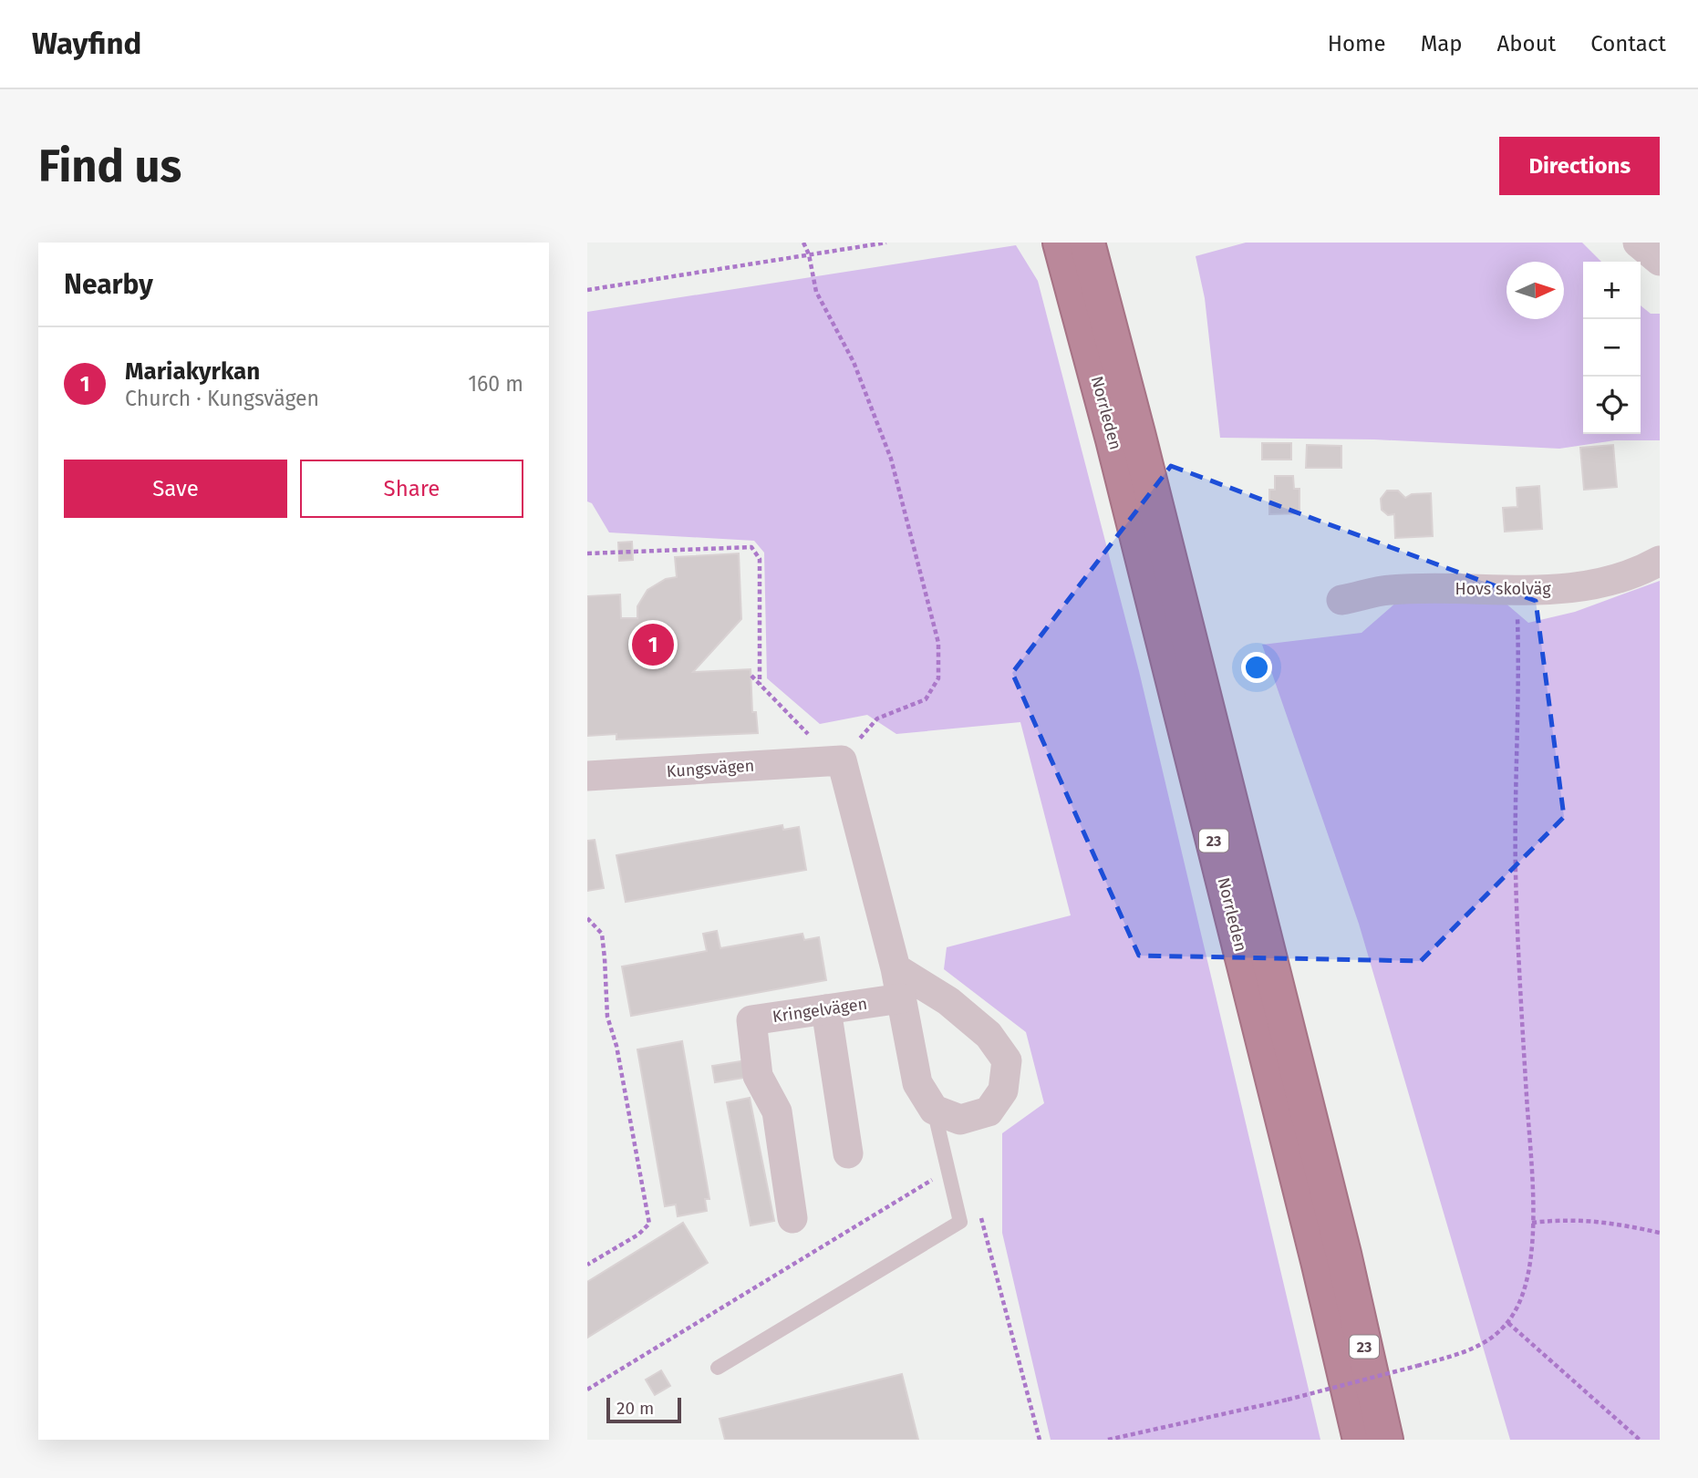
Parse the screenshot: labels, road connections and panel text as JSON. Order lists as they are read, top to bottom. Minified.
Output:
{"streets":{"highway":["Norrleden","23"],"street":["Hovs skolväg","Kungsvägen","Kringelvägen"]},"scale_bar":"20 m","north":"right","page":{"header":"Wayfind","nav":["Home","Map","About","Contact"],"buttons":["Directions",["Save","Share"]],"title":"Find us","heading":"Nearby","map_buttons":["+","−"],"list":[{"mark":"1","name":"Mariakyrkan","note":"Church · Kungsvägen","value":"160 m"}],"pins":"1","scale":"20 m"}}
